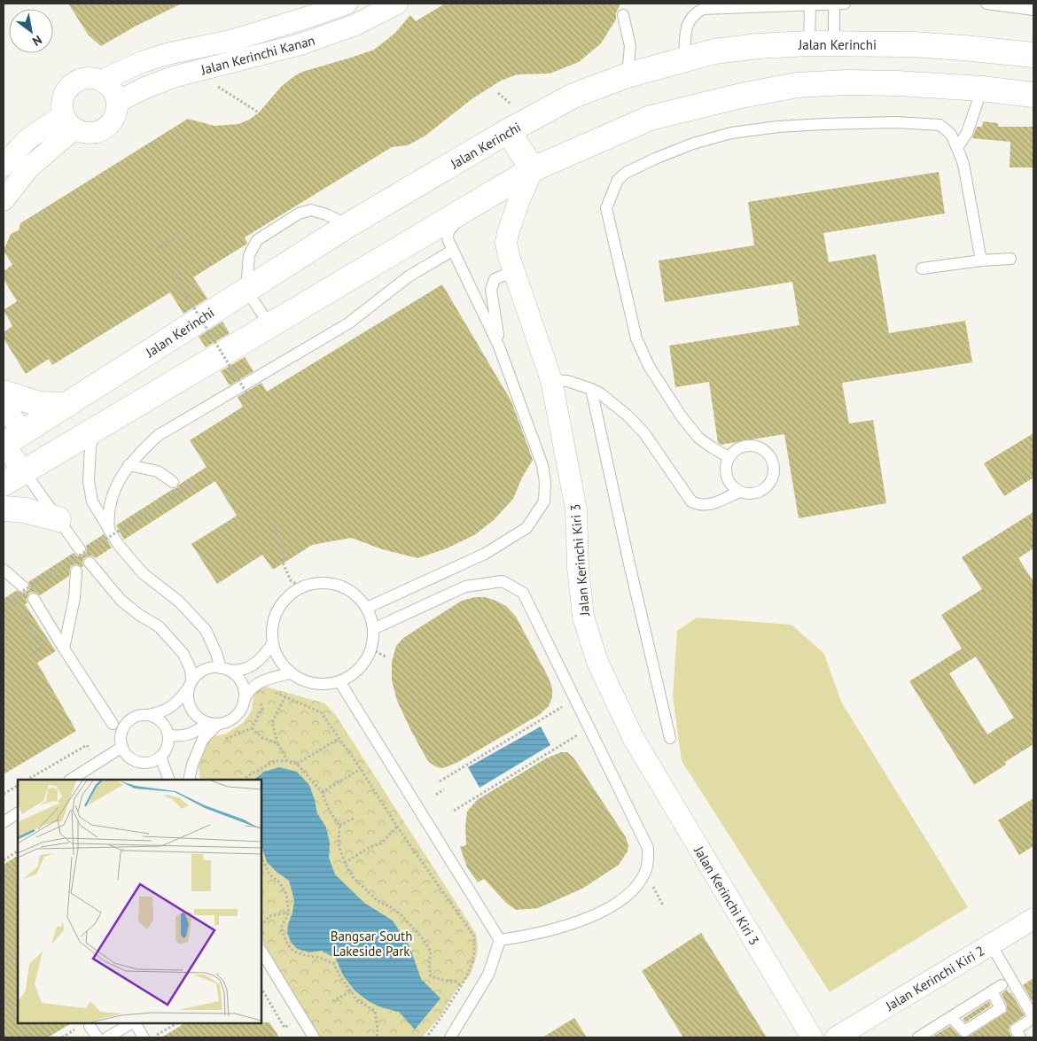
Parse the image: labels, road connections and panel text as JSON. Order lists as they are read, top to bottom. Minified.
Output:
{"streets":{"main road":["Jalan Kerinchi"],"street":["Jalan Kerinchi Kanan","Jalan Kerinchi Kiri 3","Jalan Kerinchi Kiri 2"]},"parks":["Bangsar South Lakeside Park"],"north":"bottom right"}
